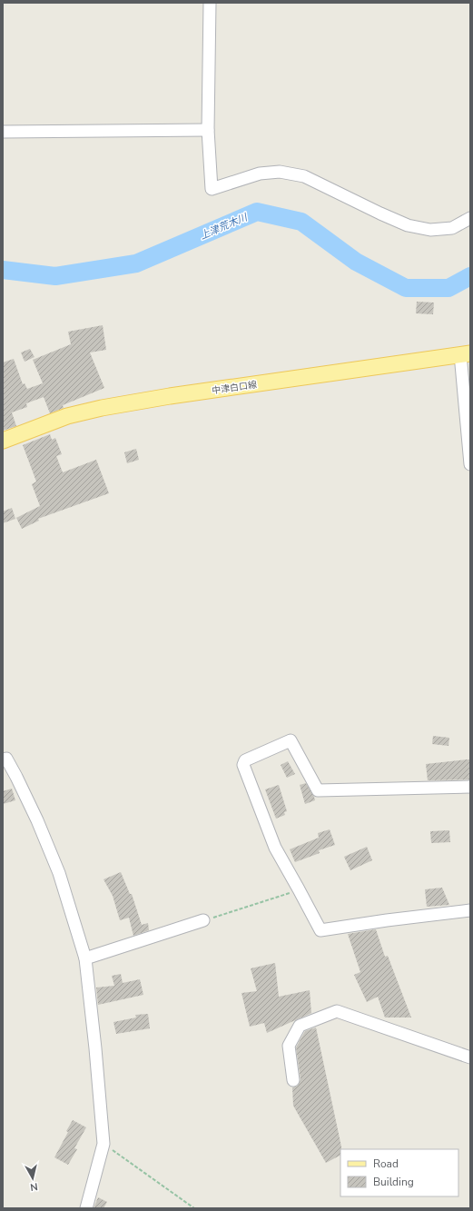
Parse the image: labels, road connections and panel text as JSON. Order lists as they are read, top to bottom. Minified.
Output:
{"streets":{"main road":["中津白口線"]},"water":["上津荒木川"],"legend":["Road","Building"],"north":"bottom"}
